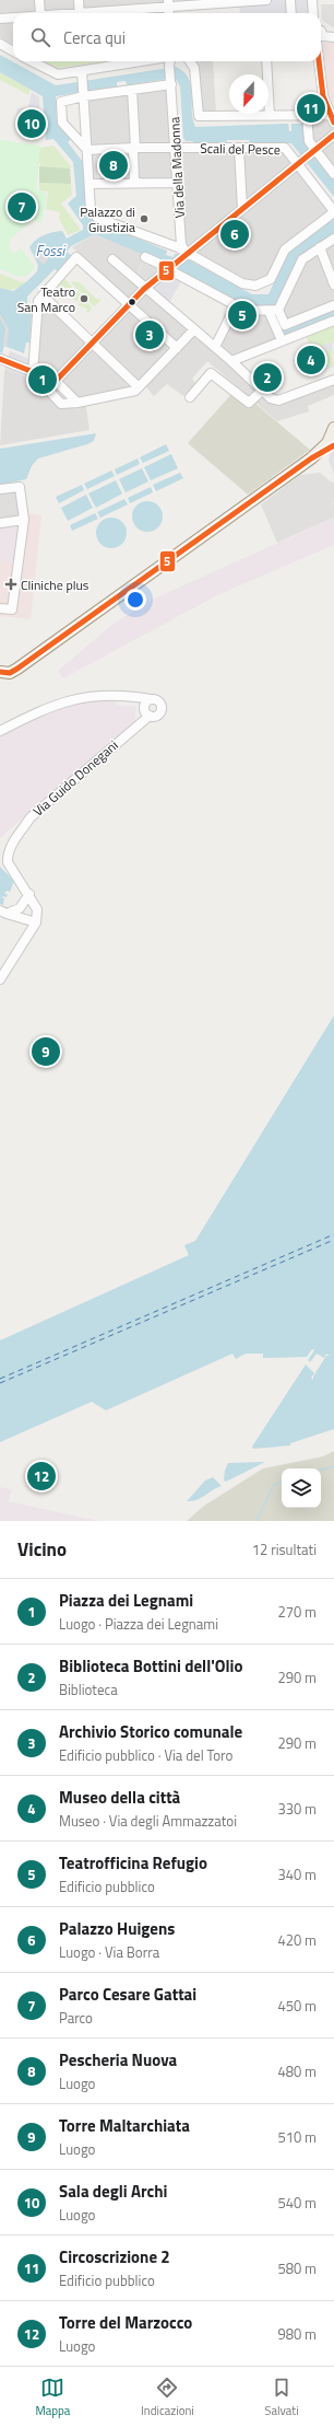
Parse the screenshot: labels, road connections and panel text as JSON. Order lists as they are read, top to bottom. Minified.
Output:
{"streets":{"street":["Scali del Pesce","Via della Madonna","Via Guido Donegani"]},"crossings":[["Scali del Pesce","Via della Madonna"]],"water":["Fossi"],"places":{"other":["Palazzo di Giustizia","Teatro San Marco"],"health":["Cliniche plus"]},"lines":["transit line 5"],"north":"bottom","page":{"search":"Cerca qui","pins":["11","10","8","7","6","5","3","4","2","1","9","12"],"heading":["Vicino","12 risultati"],"list":[{"mark":"1","name":"Piazza dei Legnami","note":"Luogo · Piazza dei Legnami","value":"270 m"},{"mark":"2","name":"Biblioteca Bottini dell'Olio","note":"Biblioteca","value":"290 m"},{"mark":"3","name":"Archivio Storico comunale","note":"Edificio pubblico · Via del Toro","value":"290 m"},{"mark":"4","name":"Museo della città","note":"Museo · Via degli Ammazzatoi","value":"330 m"},{"mark":"5","name":"Teatrofficina Refugio","note":"Edificio pubblico","value":"340 m"},{"mark":"6","name":"Palazzo Huigens","note":"Luogo · Via Borra","value":"420 m"},{"mark":"7","name":"Parco Cesare Gattai","note":"Parco","value":"450 m"},{"mark":"8","name":"Pescheria Nuova","note":"Luogo","value":"480 m"},{"mark":"9","name":"Torre Maltarchiata","note":"Luogo","value":"510 m"},{"mark":"10","name":"Sala degli Archi","note":"Luogo","value":"540 m"},{"mark":"11","name":"Circoscrizione 2","note":"Edificio pubblico","value":"580 m"},{"mark":"12","name":"Torre del Marzocco","note":"Luogo","value":"980 m"}],"nav":["Mappa","Indicazioni","Salvati"]}}
